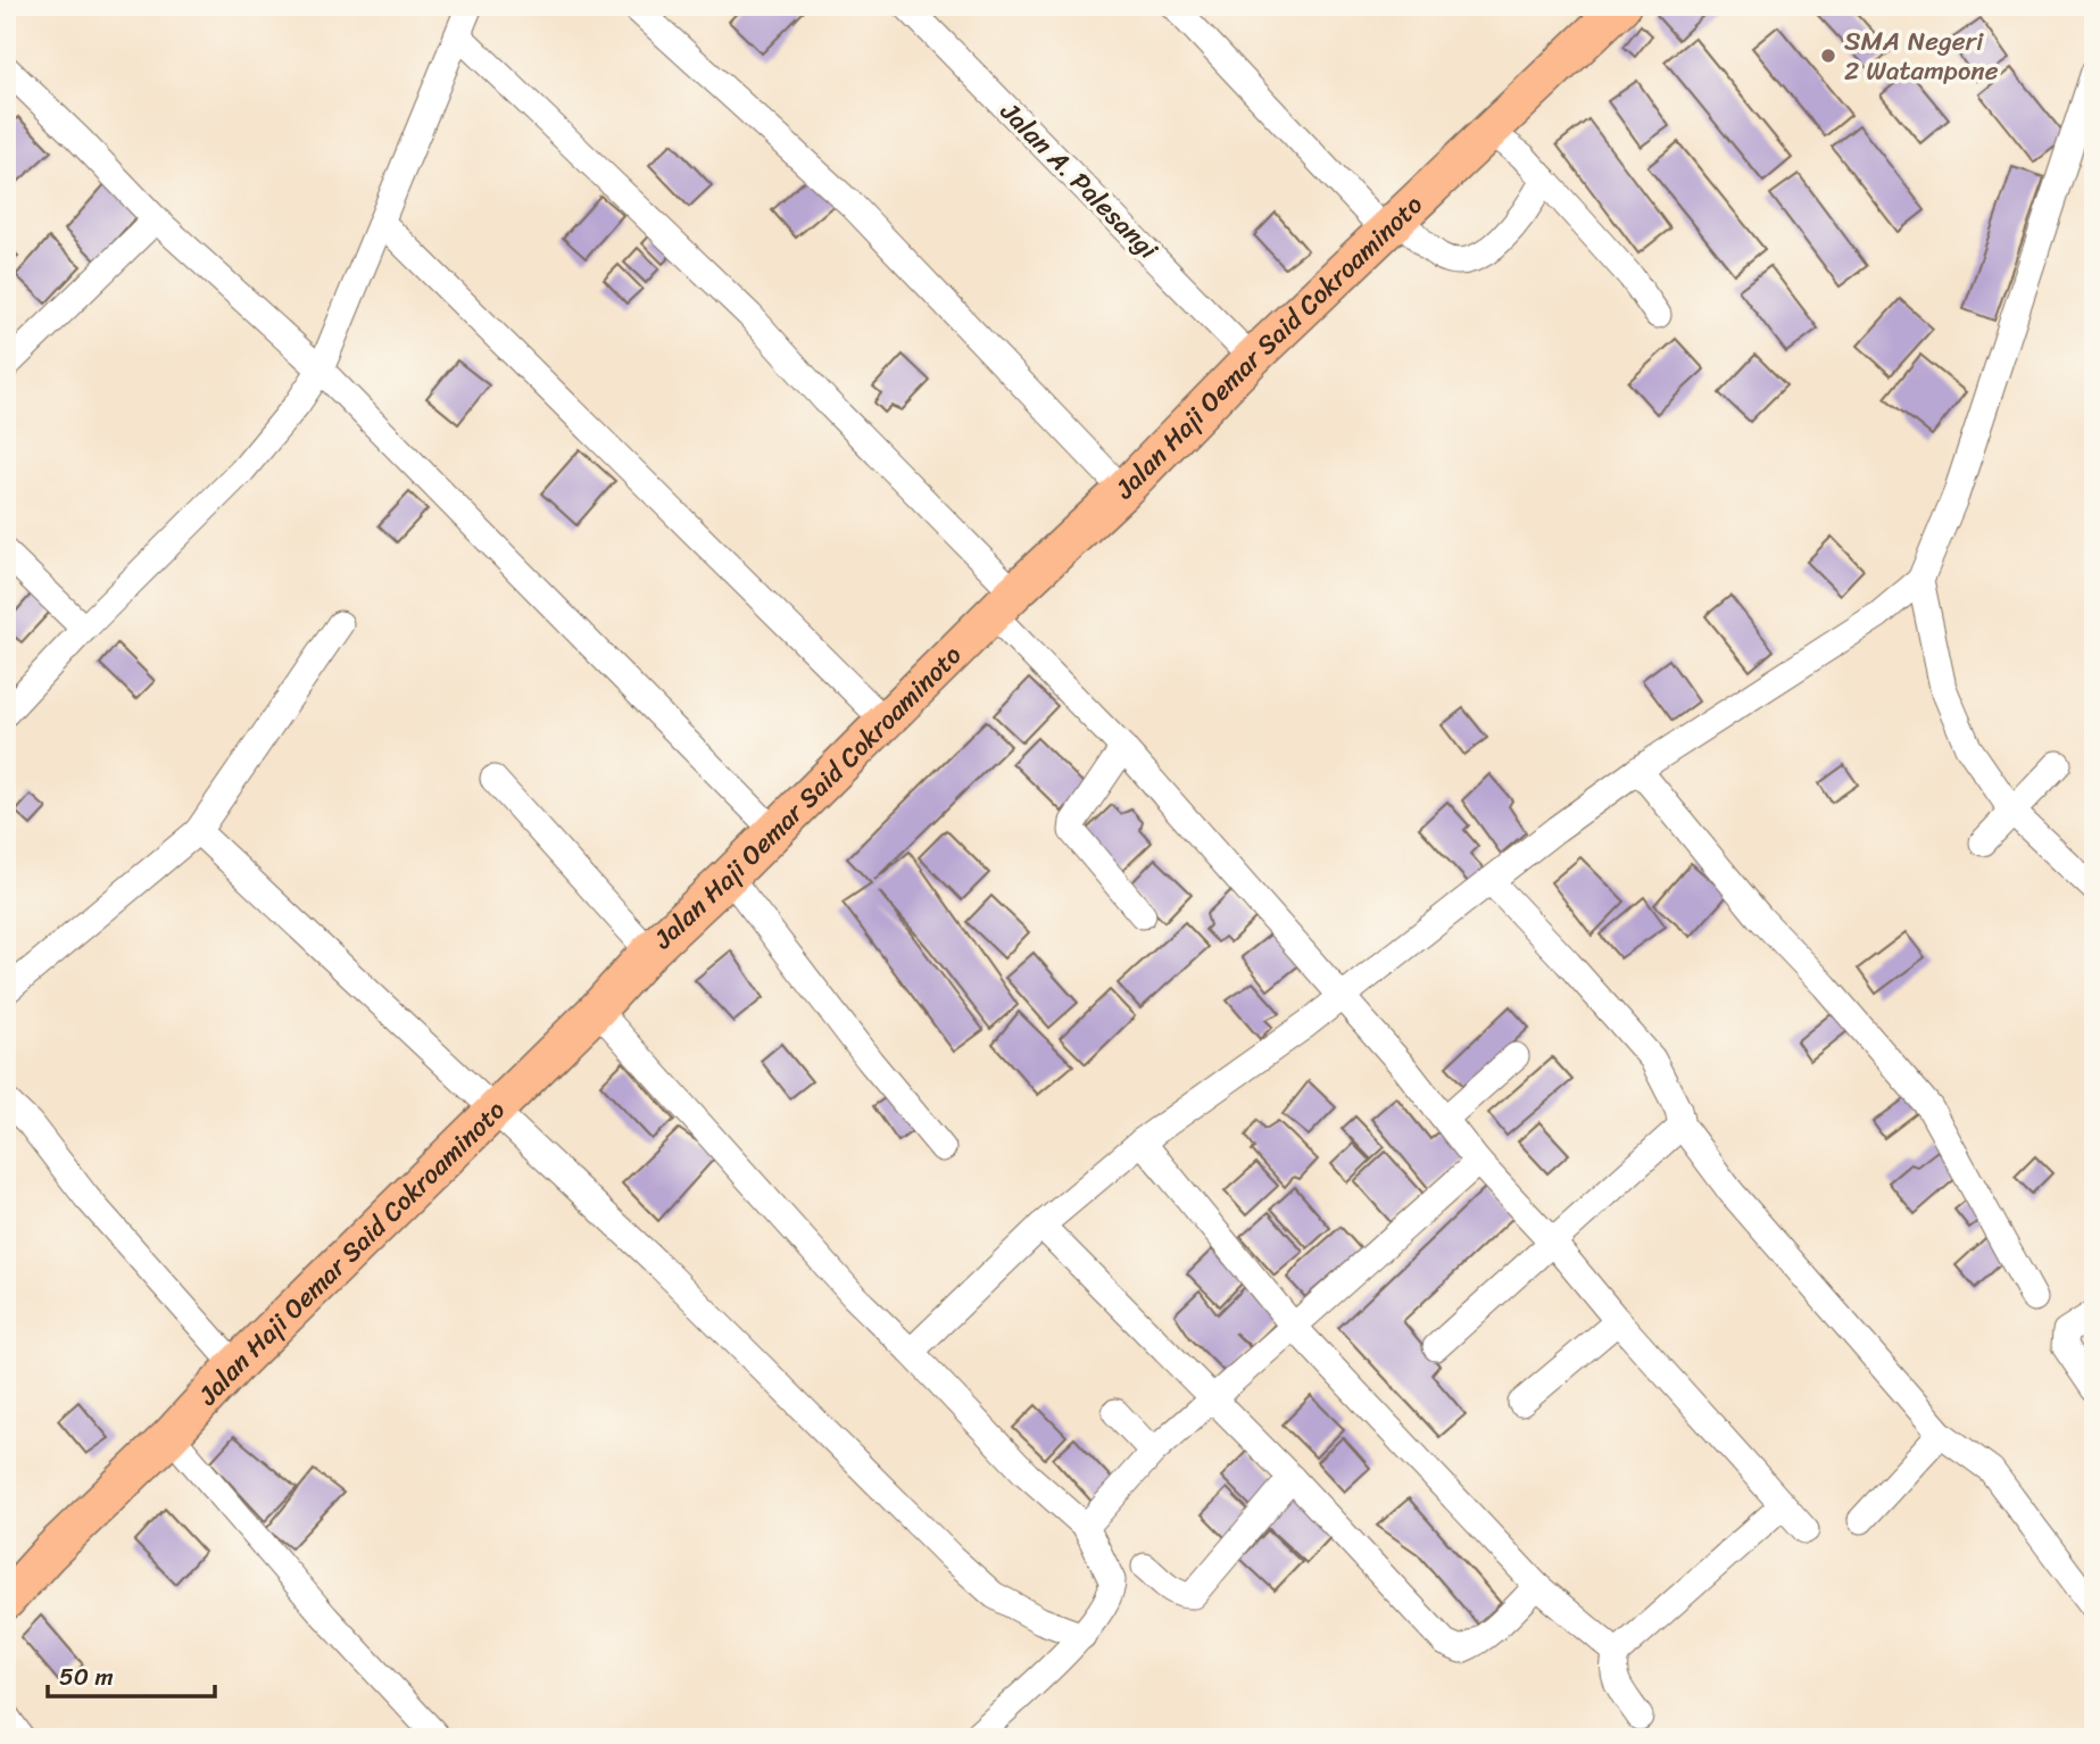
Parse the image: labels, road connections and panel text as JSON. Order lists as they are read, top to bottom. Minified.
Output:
{"streets":{"highway":["Jalan Haji Oemar Said Cokroaminoto"],"street":["Jalan A. Palesangi"]},"crossings":[["Jalan A. Palesangi","Jalan Haji Oemar Said Cokroaminoto"]],"places":["SMA Negeri 2 Watampone"],"scale_bar":"50 m"}
